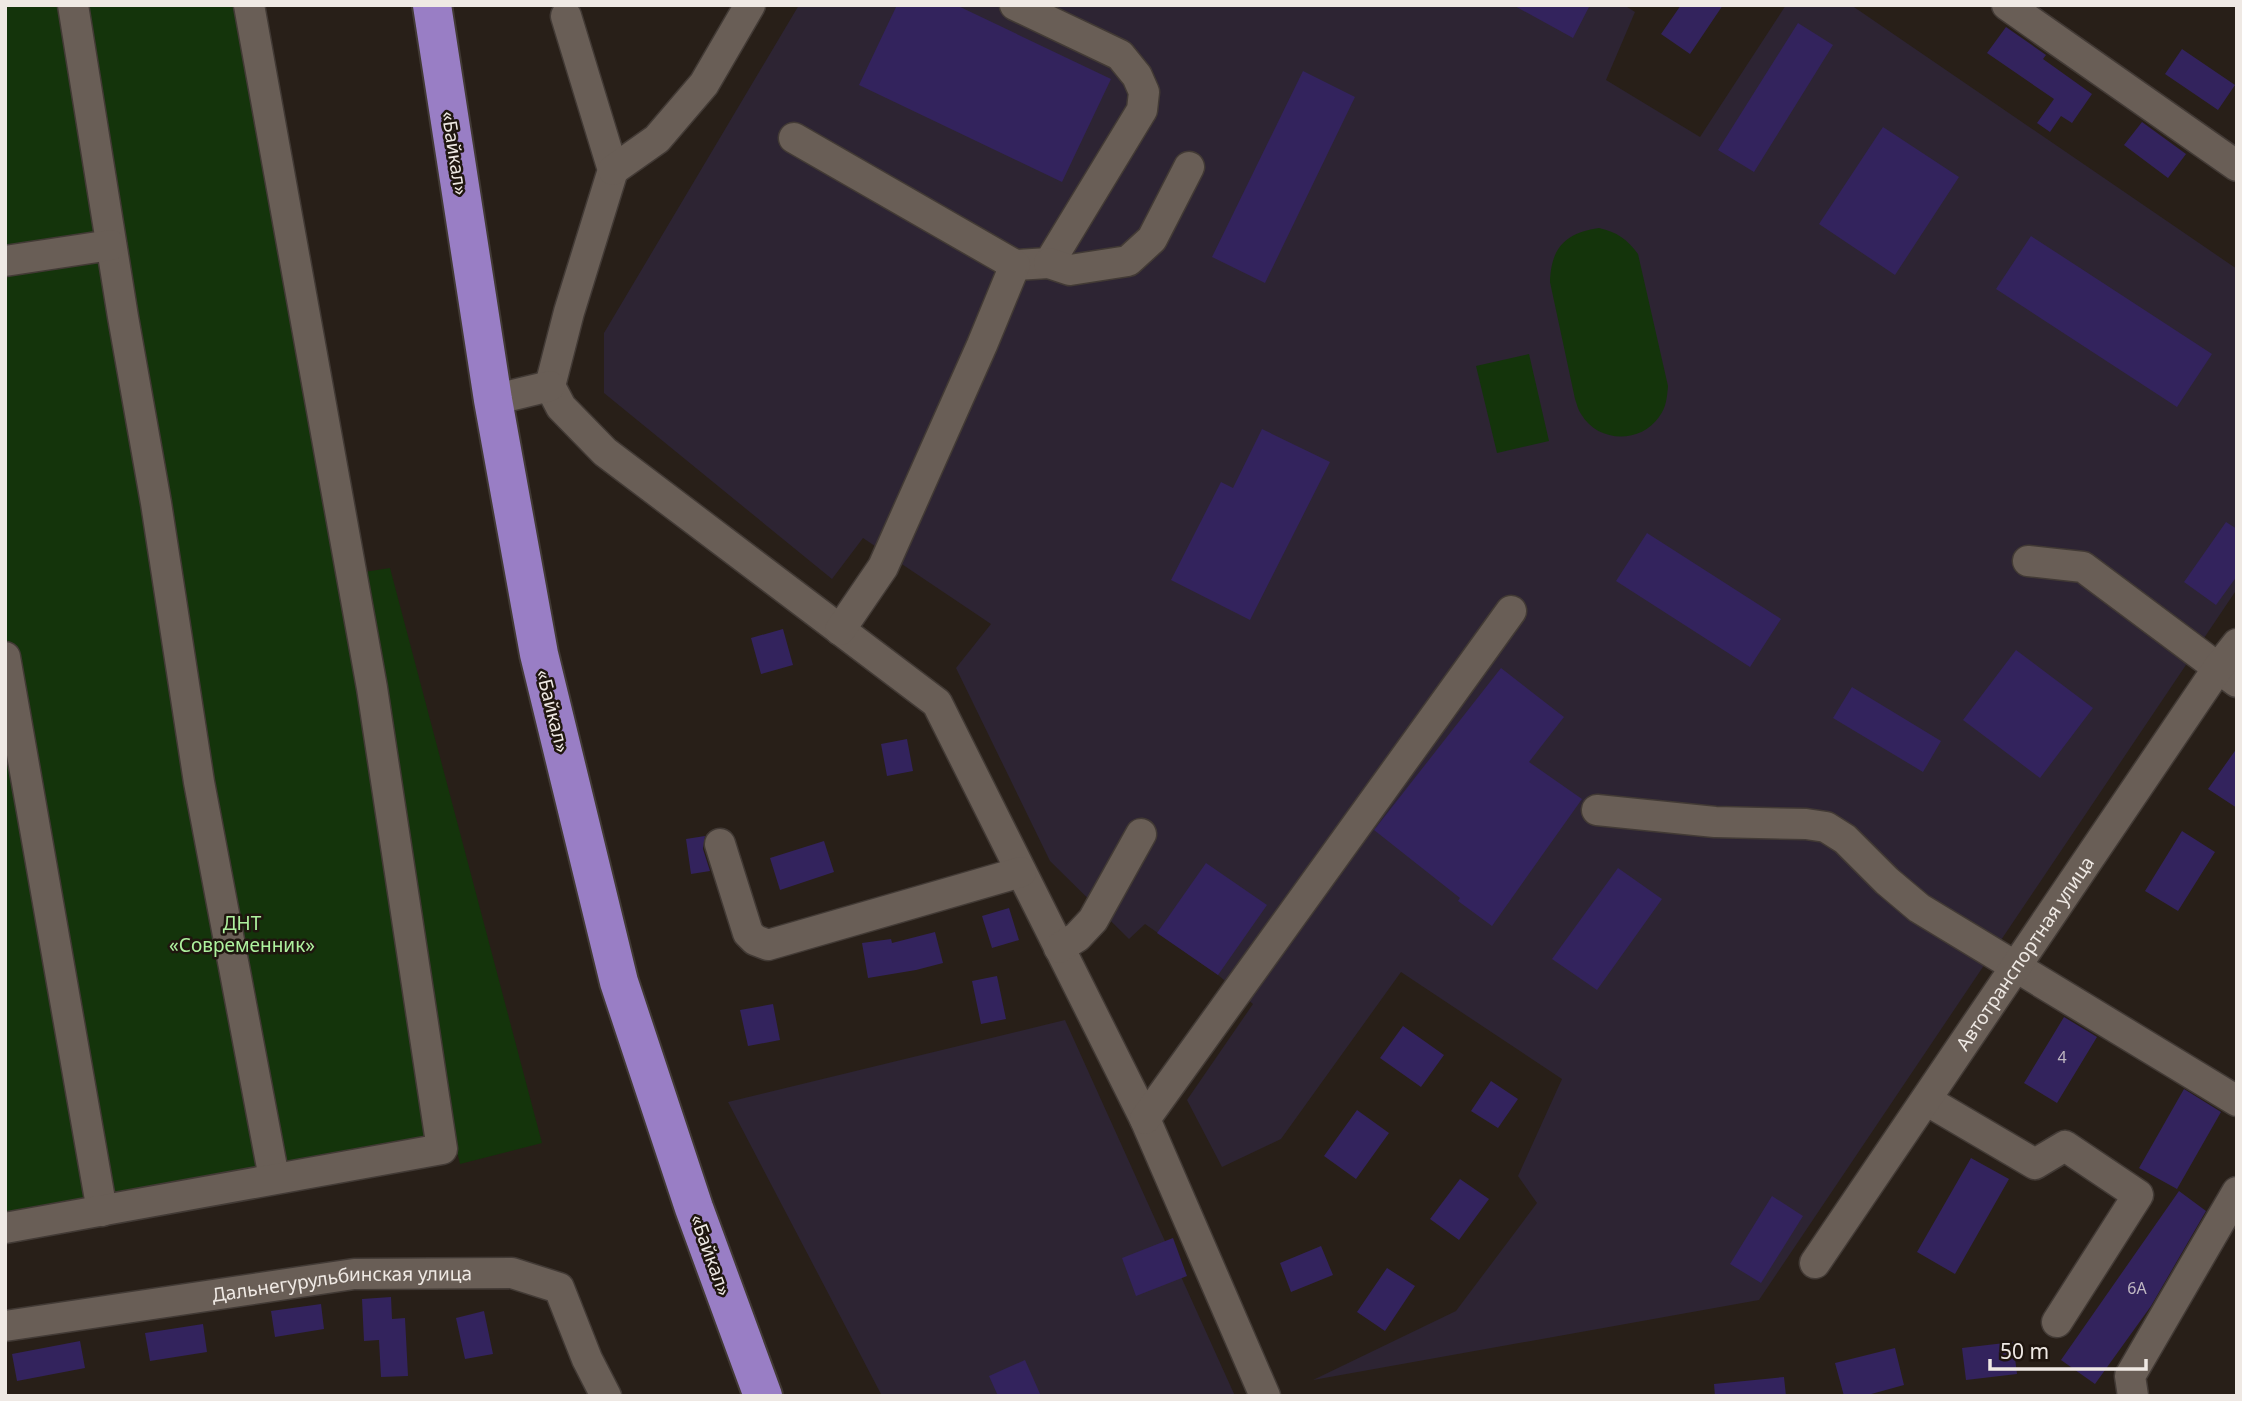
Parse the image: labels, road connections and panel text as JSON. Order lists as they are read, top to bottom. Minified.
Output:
{"streets":{"highway":["«Байкал»"],"street":["Автотранспортная улица","Дальнегурульбинская улица"]},"parks":["ДНТ «Современник»"],"house_numbers":["4","6А"],"scale_bar":"50 m"}
